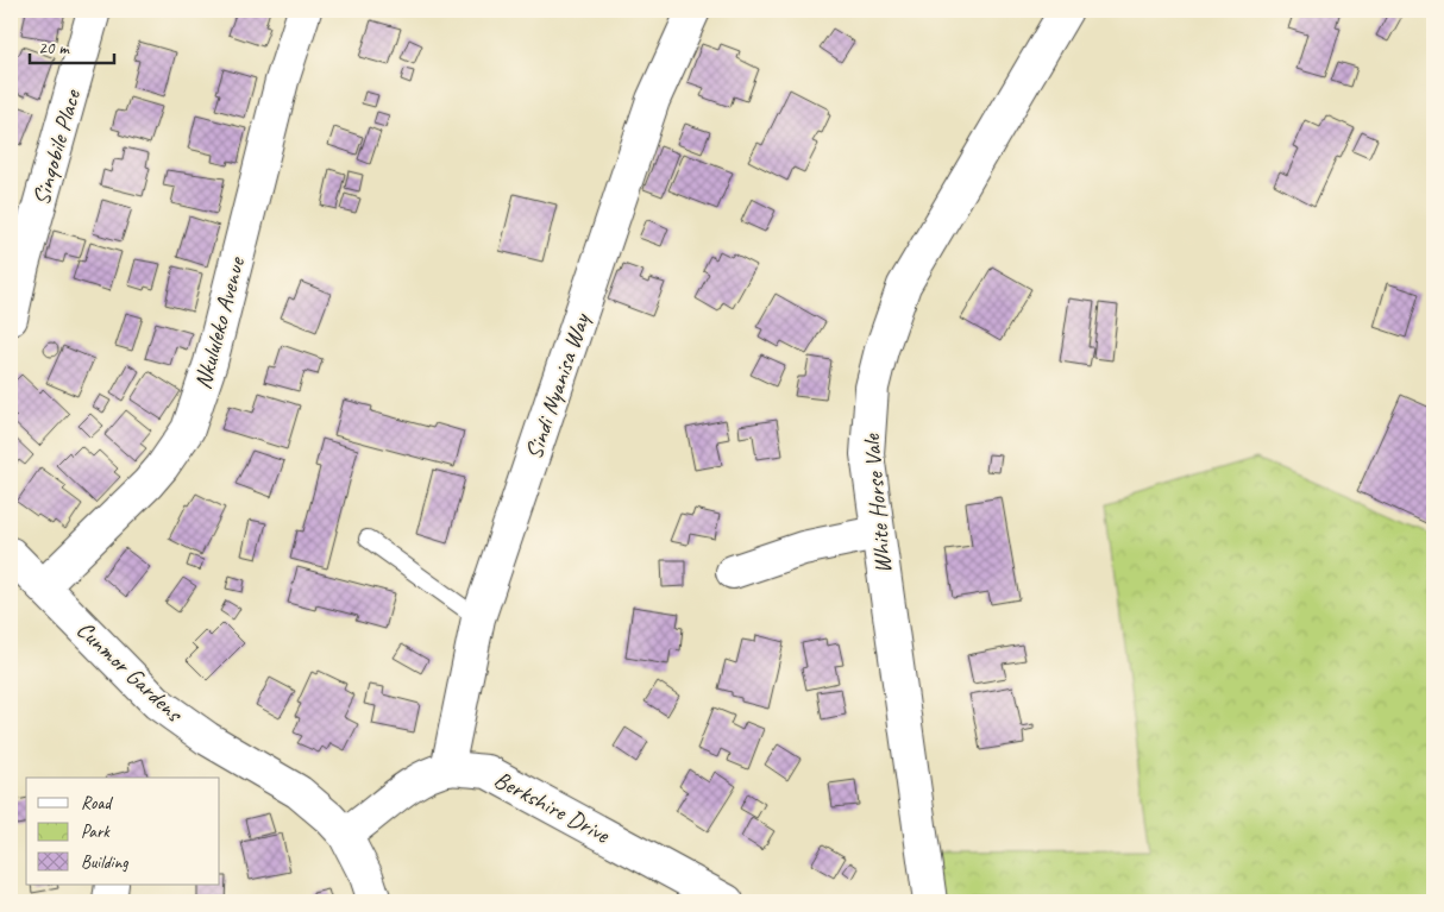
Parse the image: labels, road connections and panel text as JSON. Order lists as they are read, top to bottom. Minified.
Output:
{"streets":{"street":["Sinqobile Place","Nkululeko Avenue","Sindi Nyanisa Way","White Horse Vale","Cunmor Gardens","Berkshire Drive"]},"crossings":[["Nkululeko Avenue","Cunmor Gardens"],["Sindi Nyanisa Way","Berkshire Drive"],["Cunmor Gardens","Berkshire Drive"]],"legend":["Road","Park","Building"],"scale_bar":"20 m"}
